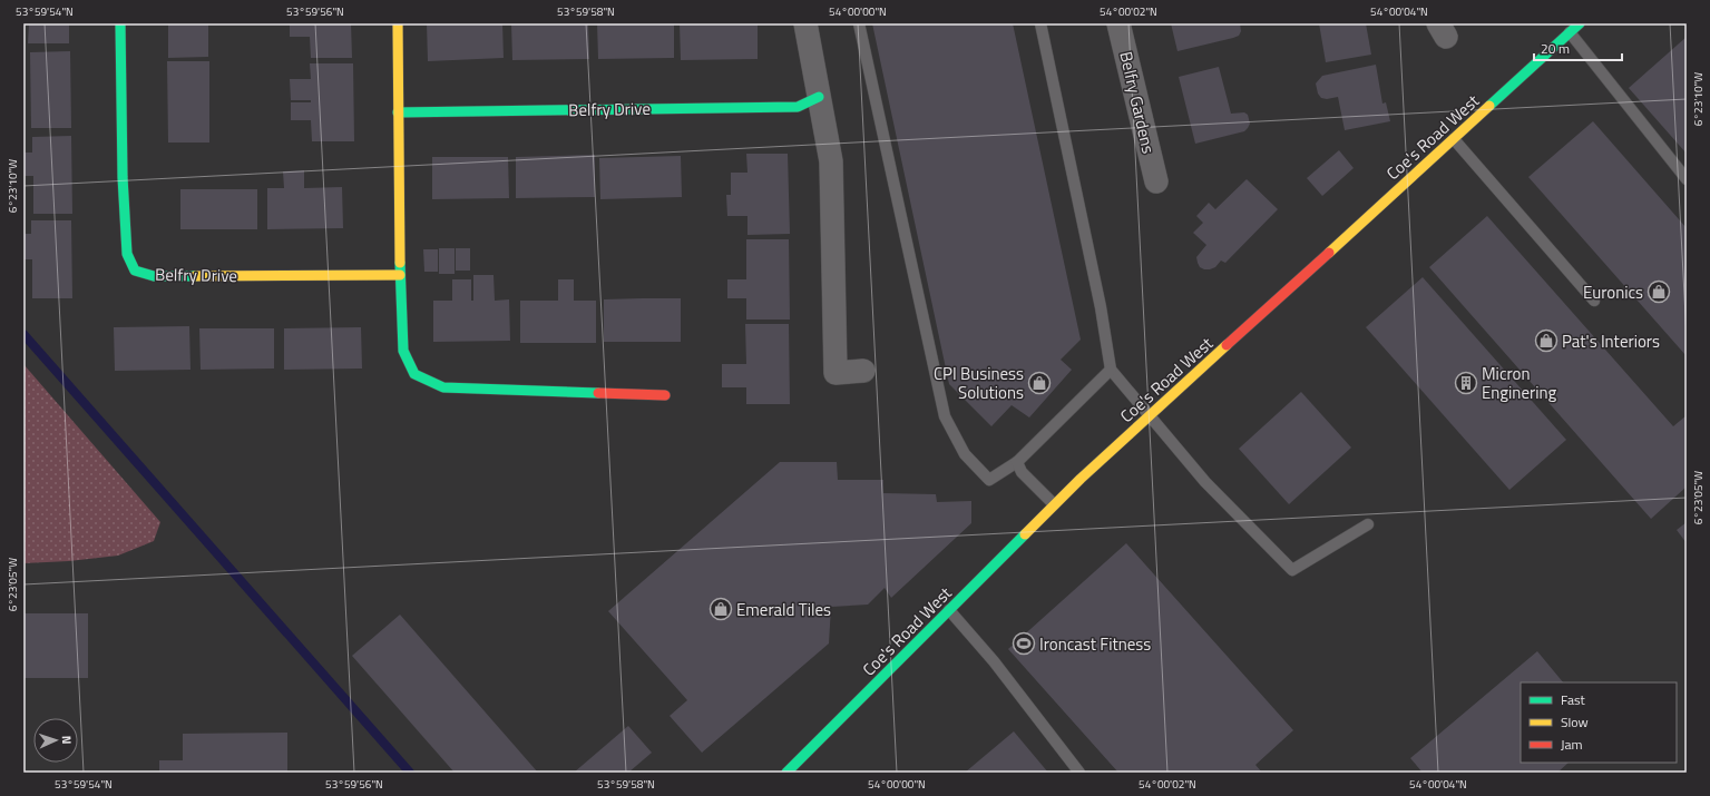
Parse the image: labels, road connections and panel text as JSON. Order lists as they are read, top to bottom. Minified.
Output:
{"streets":{"street":["Belfry Gardens","Belfry Drive","Coe's Road West"]},"places":{"shop":["Euronics","Pat's Interiors","CPI Business Solutions","Emerald Tiles"],"building":["Micron Enginering"],"sports":["Ironcast Fitness"]},"legend":["Fast","Slow","Jam"],"scale_bar":"20 m","north":"right","coordinates":["53°59'54\"N","53°59'56\"N","53°59'58\"N","54°00'00\"N","54°00'02\"N","54°00'04\"N","6°23'10\"W","6°23'05\"W"]}
